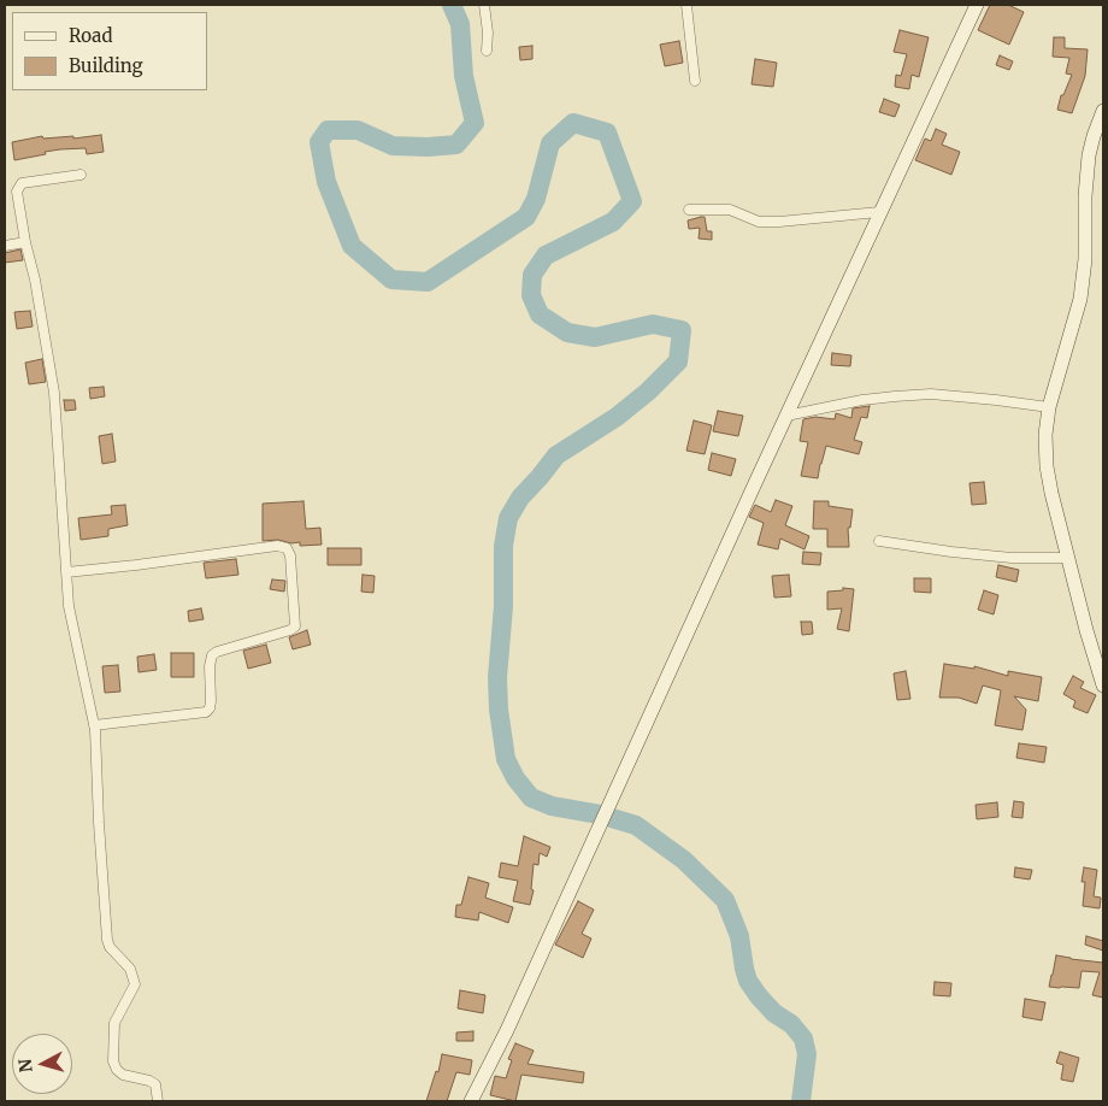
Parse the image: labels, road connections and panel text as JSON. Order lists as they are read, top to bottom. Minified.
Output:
{"legend":["Road","Building"],"north":"left"}
